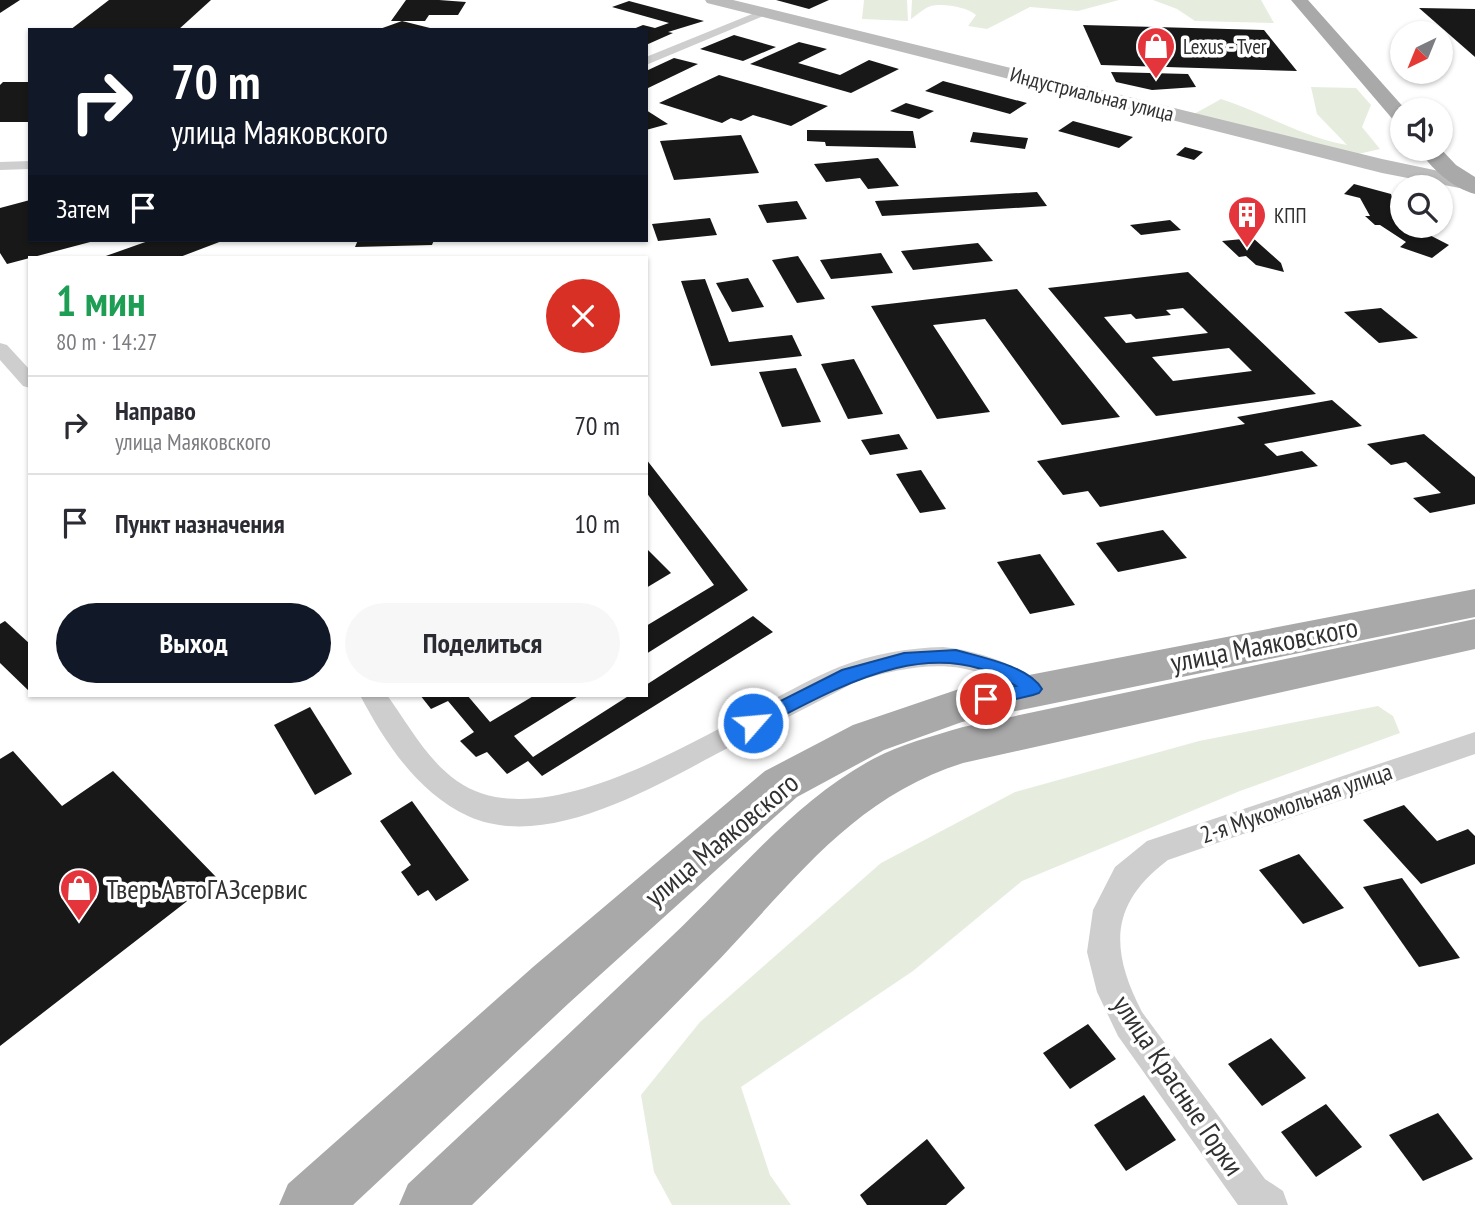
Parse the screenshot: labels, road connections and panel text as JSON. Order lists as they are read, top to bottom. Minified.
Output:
{"streets":{"main road":["улица Маяковского"],"street":["Индустриальная улица","2-я Мукомольная улица","улица Красные Горки"]},"crossings":[["2-я Мукомольная улица","улица Красные Горки"]],"places":{"shop":["Lexus - Tver","ТверьАвтоГАЗсервис"],"building":["КПП"]},"north":"bottom left","page":{"turn":["70 m","улица Маяковского"],"then":"Затем","heading":["1 мин","80 m · 14:27"],"list":[{"name":"Направо","note":"улица Маяковского","value":"70 m"},{"name":"Пункт назначения","value":"10 m"}],"buttons":["Выход","Поделиться"]}}
